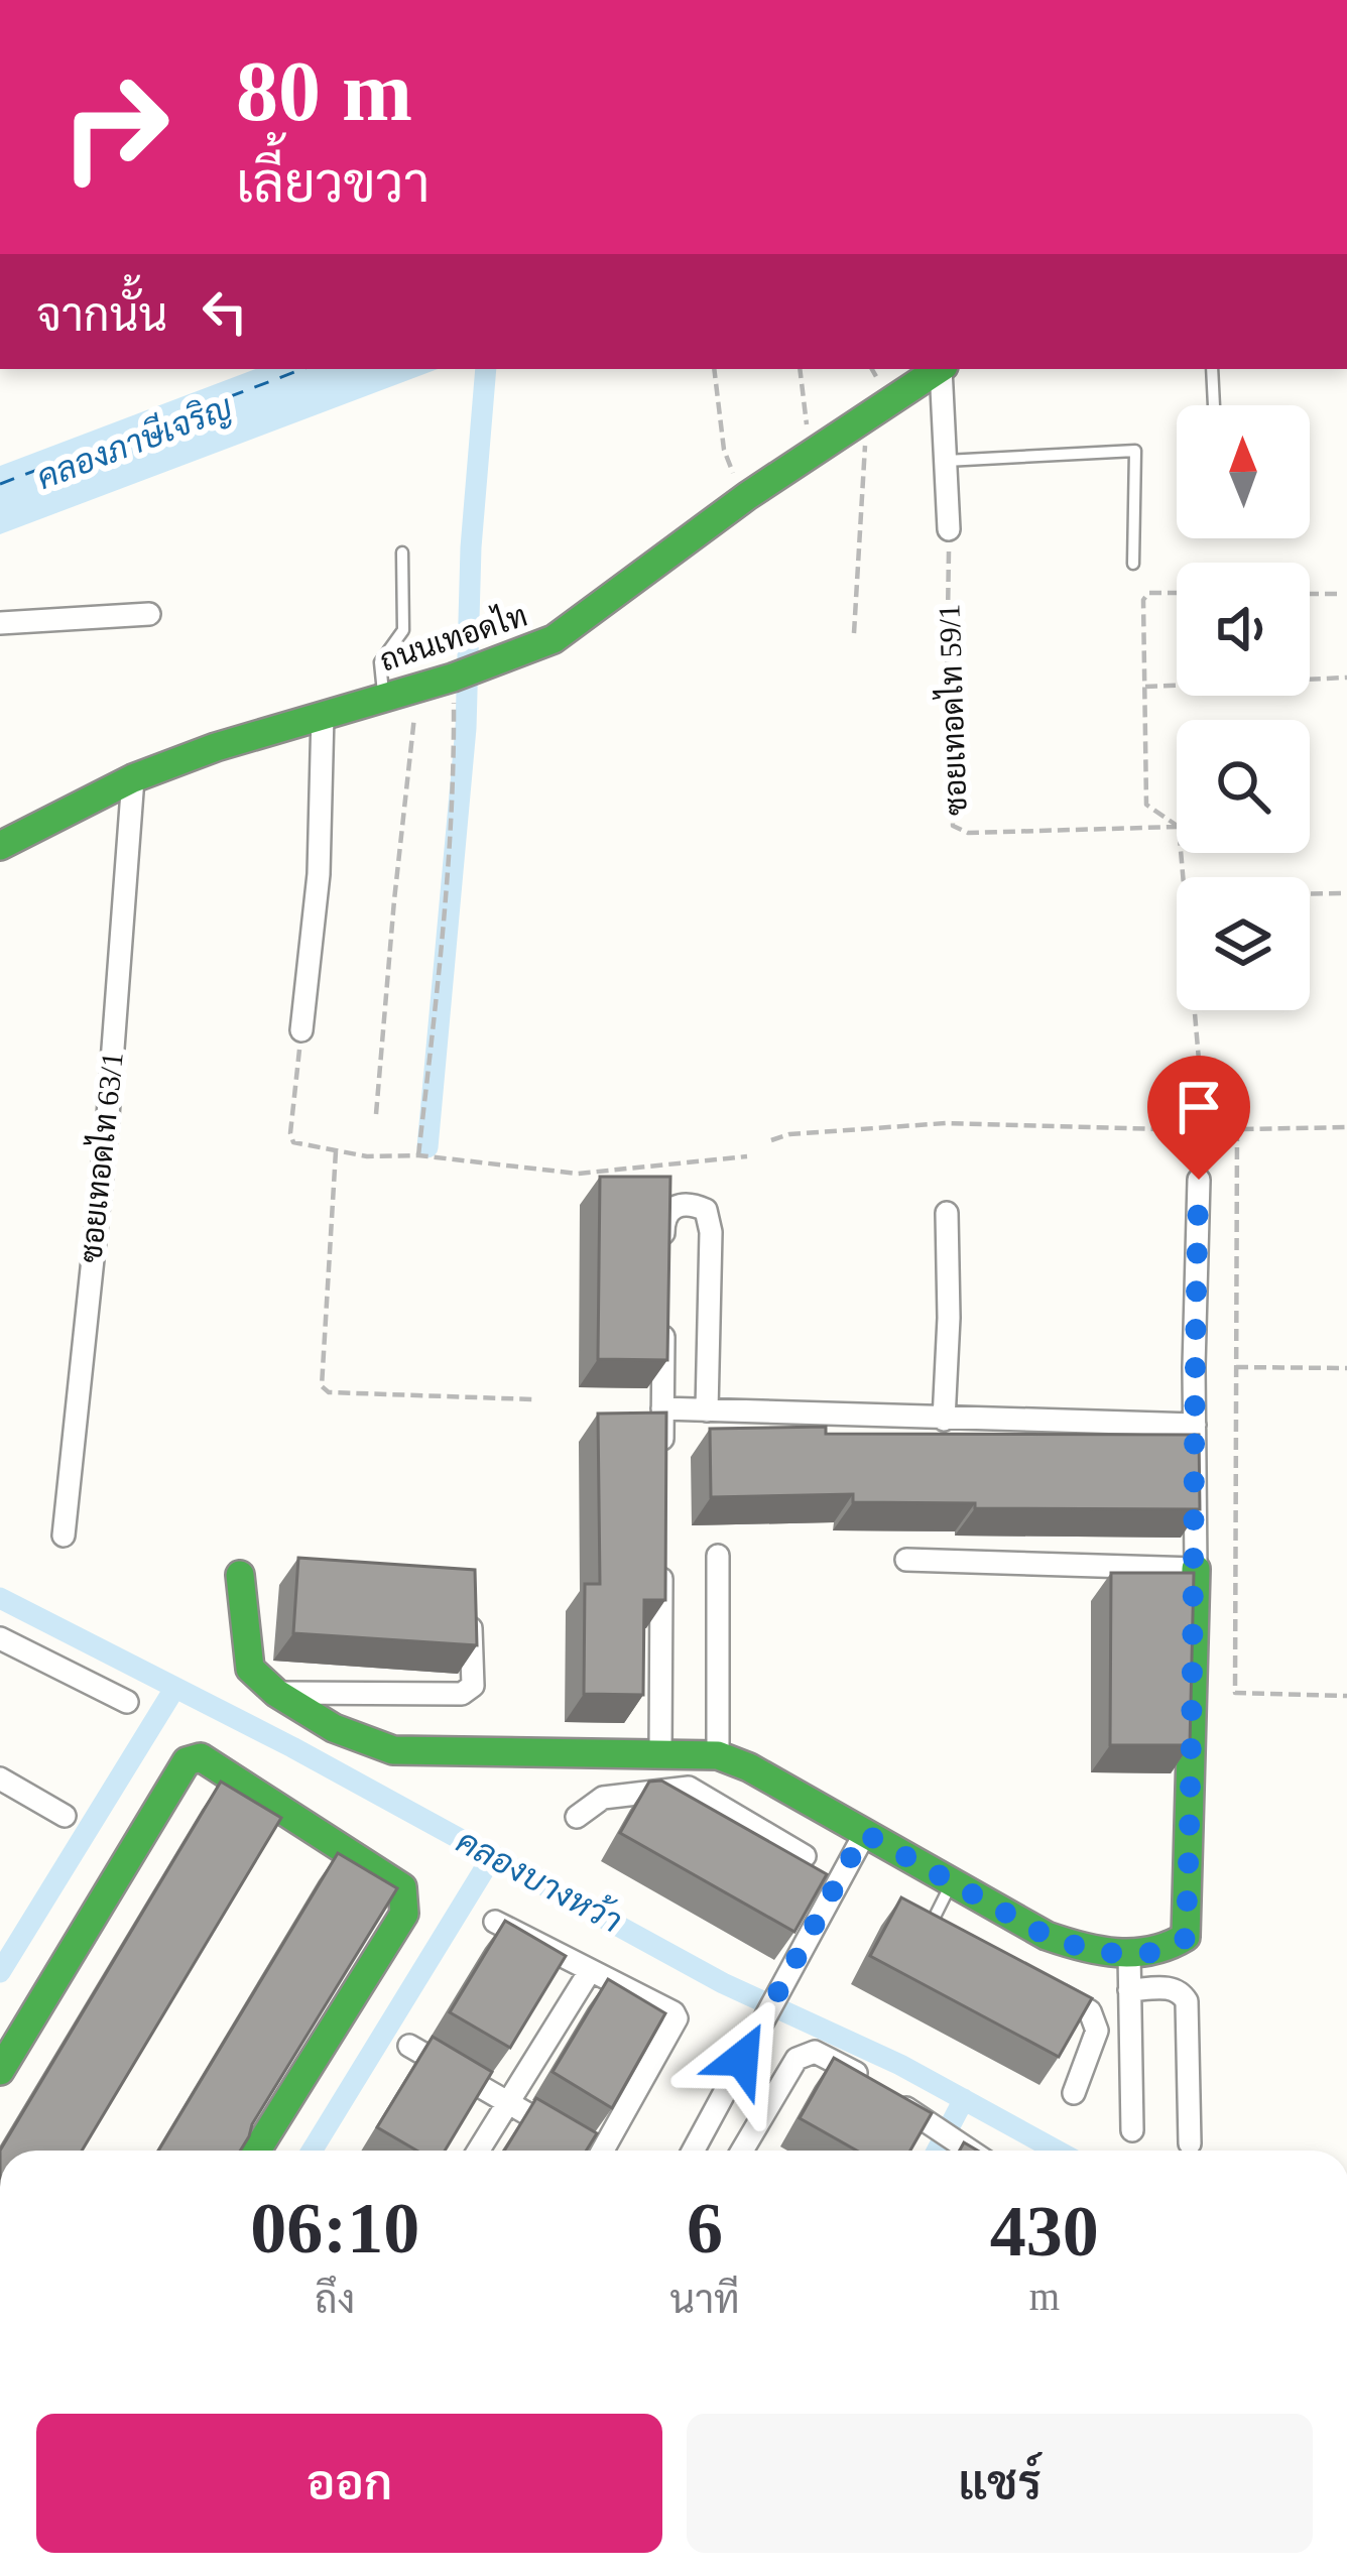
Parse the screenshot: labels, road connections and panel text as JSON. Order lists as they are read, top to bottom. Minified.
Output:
{"streets":{"street":["ถนนเทอดไท","ซอยเทอดไท 63/1"],"path":["ซอยเทอดไท 59/1"]},"crossings":[["ถนนเทอดไท","ซอยเทอดไท 63/1"]],"water":["คลองภาษีเจริญ","คลองบางหว้า"],"north":"top","page":{"turn":["80 m","เลี้ยวขวา"],"then":"จากนั้น","eta":["06:10","ถึง","6","นาที","430","m"],"buttons":["ออก","แชร์"]}}
